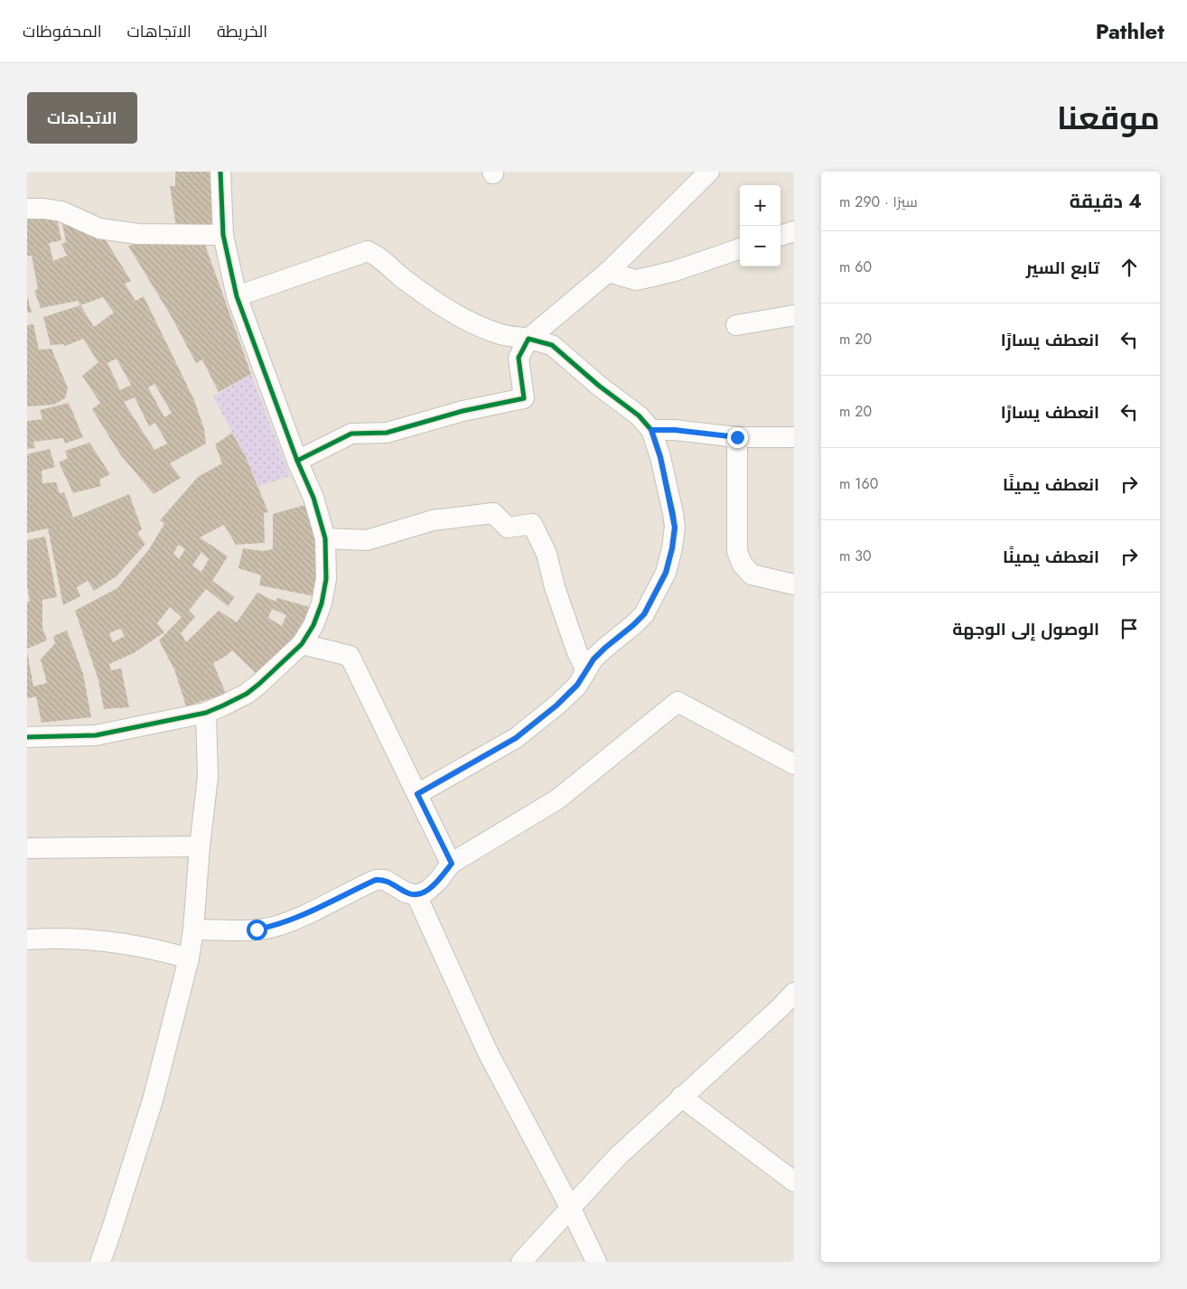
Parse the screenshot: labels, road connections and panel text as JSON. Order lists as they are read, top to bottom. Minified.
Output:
{"page":{"header":"Pathlet","nav":["الخريطة","الاتجاهات","المحفوظات"],"title":"موقعنا","buttons":"الاتجاهات","heading":["4 دقيقة","سيرًا · 290 m"],"map_buttons":["+","−"],"list":[["تابع السير","60 m"],["انعطف يسارًا","20 m"],["انعطف يسارًا","20 m"],["انعطف يمينًا","160 m"],["انعطف يمينًا","30 m"],"الوصول إلى الوجهة"]}}
